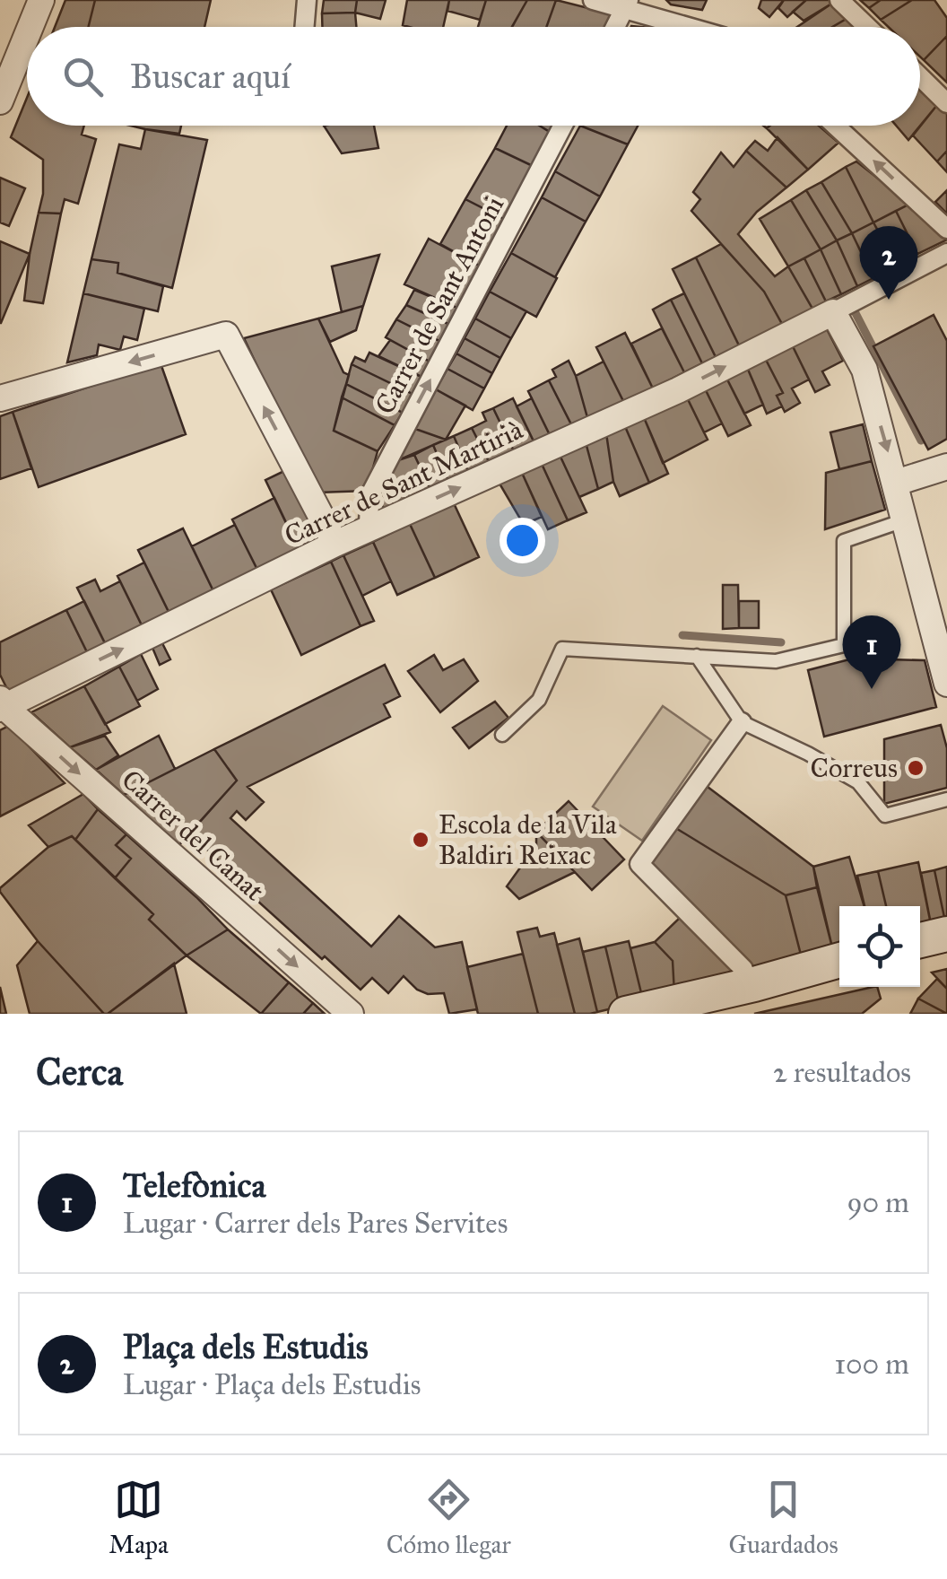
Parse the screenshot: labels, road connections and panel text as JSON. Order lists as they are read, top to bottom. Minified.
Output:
{"streets":{"street":["Carrer de Sant Antoni","Carrer de Sant Martirià","Carrer del Canat"]},"crossings":[["Carrer de Sant Antoni","Carrer de Sant Martirià"],["Carrer de Sant Martirià","Carrer del Canat"]],"one_way":["Carrer de Sant Antoni","Carrer de Sant Martirià","Carrer del Canat"],"places":["Correus","Escola de la Vila Baldiri Reixac"],"page":{"search":"Buscar aquí","pins":["2","1"],"heading":["Cerca","2 resultados"],"list":[{"mark":"1","name":"Telefònica","note":"Lugar · Carrer dels Pares Servites","value":"90 m"},{"mark":"2","name":"Plaça dels Estudis","note":"Lugar · Plaça dels Estudis","value":"100 m"}],"nav":["Mapa","Cómo llegar","Guardados"]}}
